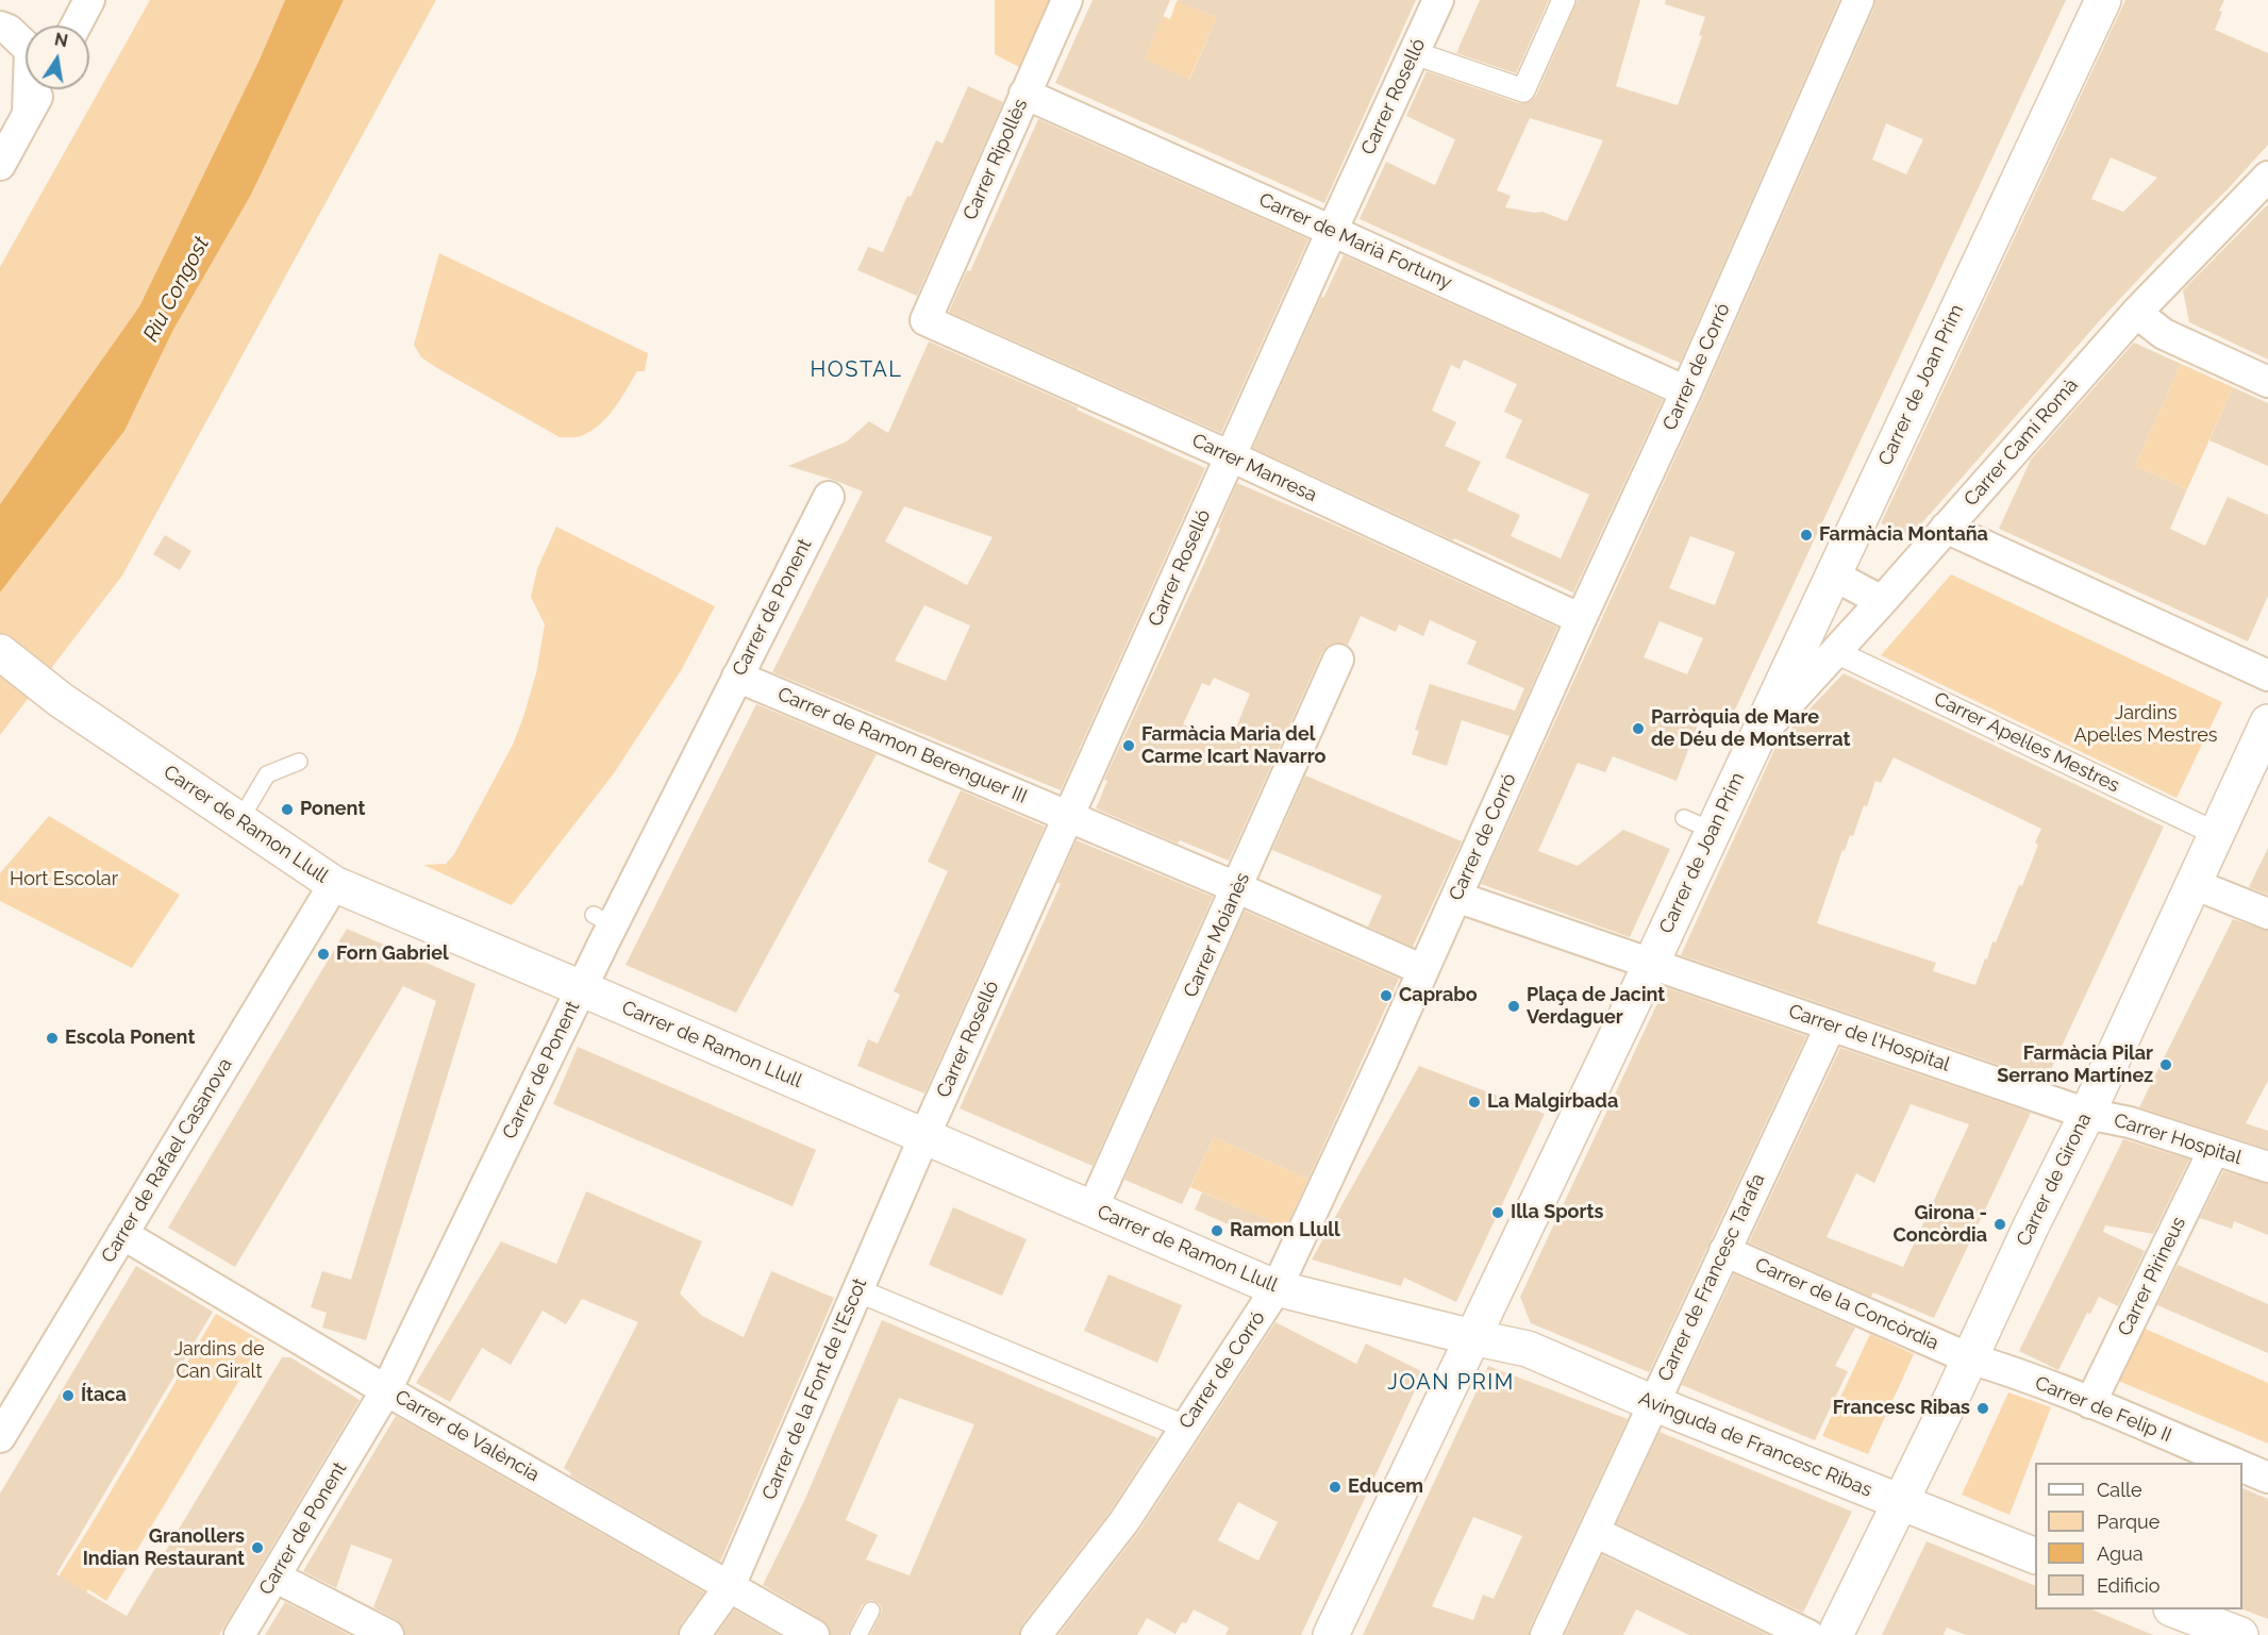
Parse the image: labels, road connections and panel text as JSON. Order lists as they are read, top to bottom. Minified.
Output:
{"streets":{"street":["Carrer Roselló","Carrer Ripollès","Carrer de Marià Fortuny","Carrer de Corró","Carrer de Joan Prim","Carrer Camí Romà","Carrer Manresa","Carrer de Ponent","Carrer Apel·les Mestres","Carrer de Ramon Berenguer III","Carrer de Ramon Llull","Carrer Moianès","Carrer de l'Hospital","Carrer Hospital","Carrer de Rafael Casanova","Carrer de Girona","Carrer Pirineus","Carrer de Francesc Tarafa","Carrer de la Concòrdia","Carrer de la Font de l'Escot","Carrer de Felip II","Carrer de València","Avinguda de Francesc Ribas"]},"crossings":[["Carrer Roselló","Carrer de Marià Fortuny"],["Carrer Roselló","Carrer Manresa"],["Carrer Roselló","Carrer de Ramon Berenguer III"],["Carrer Roselló","Carrer de Ramon Llull"],["Carrer Roselló","Carrer de la Font de l'Escot"],["Carrer Ripollès","Carrer de Marià Fortuny"],["Carrer Ripollès","Carrer Manresa"],["Carrer de Marià Fortuny","Carrer de Corró"],["Carrer de Corró","Carrer Manresa"],["Carrer de Corró","Carrer de Ramon Berenguer III"],["Carrer de Corró","Carrer de Ramon Llull"],["Carrer de Corró","Carrer de l'Hospital"],["Carrer de Joan Prim","Carrer Camí Romà"],["Carrer de Joan Prim","Carrer de Ramon Llull"],["Carrer de Joan Prim","Carrer de l'Hospital"],["Carrer de Joan Prim","Avinguda de Francesc Ribas"],["Carrer Camí Romà","Carrer Apel·les Mestres"],["Carrer de Ponent","Carrer de Ramon Berenguer III"],["Carrer de Ponent","Carrer de Ramon Llull"],["Carrer de Ponent","Carrer de València"],["Carrer Apel·les Mestres","Carrer de Girona"],["Carrer de Ramon Berenguer III","Carrer Moianès"],["Carrer de Ramon Llull","Carrer Moianès"],["Carrer de Ramon Llull","Carrer de Rafael Casanova"],["Carrer de Ramon Llull","Carrer de la Font de l'Escot"],["Carrer de Ramon Llull","Avinguda de Francesc Ribas"],["Carrer de l'Hospital","Carrer Hospital"],["Carrer de l'Hospital","Carrer de Girona"],["Carrer de l'Hospital","Carrer de Francesc Tarafa"],["Carrer Hospital","Carrer de Girona"],["Carrer Hospital","Carrer Pirineus"],["Carrer de Rafael Casanova","Carrer de València"],["Carrer de Girona","Carrer de la Concòrdia"],["Carrer de Girona","Carrer de Felip II"],["Carrer de Girona","Avinguda de Francesc Ribas"],["Carrer Pirineus","Carrer de Felip II"],["Carrer de Francesc Tarafa","Carrer de la Concòrdia"],["Carrer de Francesc Tarafa","Avinguda de Francesc Ribas"],["Carrer de la Concòrdia","Carrer de Felip II"],["Carrer de la Font de l'Escot","Carrer de València"]],"districts":["HOSTAL","JOAN PRIM"],"water":["Riu Congost"],"parks":["Jardins Apel·les Mestres","Hort Escolar","Jardins de Can Giralt"],"places":["Farmàcia Montaña","Parròquia de Mare de Déu de Montserrat","Farmàcia Maria del Carme Icart Navarro","Ponent","Forn Gabriel","Caprabo","Plaça de Jacint Verdaguer","Escola Ponent","Farmàcia Pilar Serrano Martínez","La Malgirbada","Illa Sports","Girona - Concòrdia","Ramon Llull","Ítaca","Francesc Ribas","Educem","Granollers Indian Restaurant"],"legend":["Calle","Parque","Agua","Edificio"],"north":"top"}
